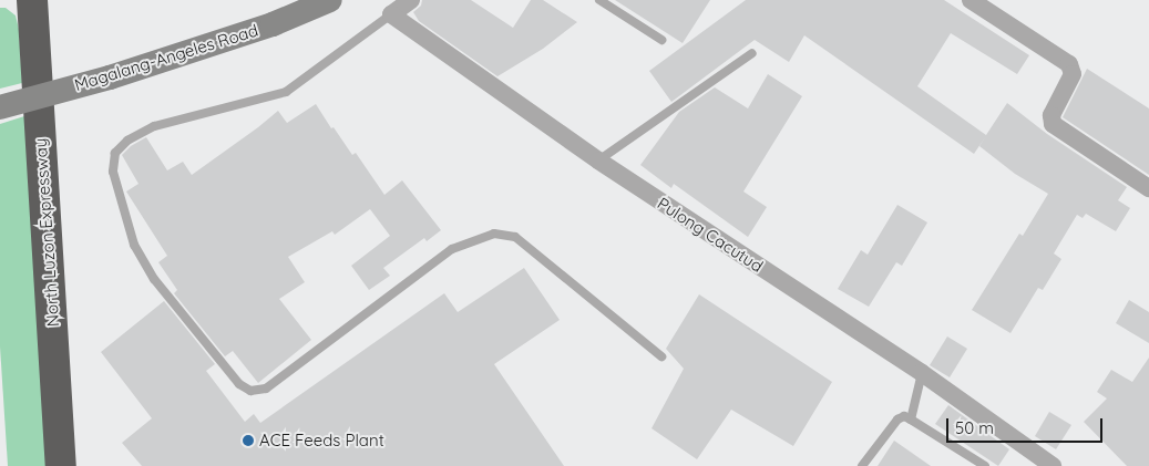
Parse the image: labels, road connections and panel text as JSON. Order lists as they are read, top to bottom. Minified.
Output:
{"streets":{"highway":["North Luzon Expressway"],"main road":["Magalang-Angeles Road"],"street":["Pulong Cacutud"]},"places":["ACE Feeds Plant"],"scale_bar":"50 m"}
